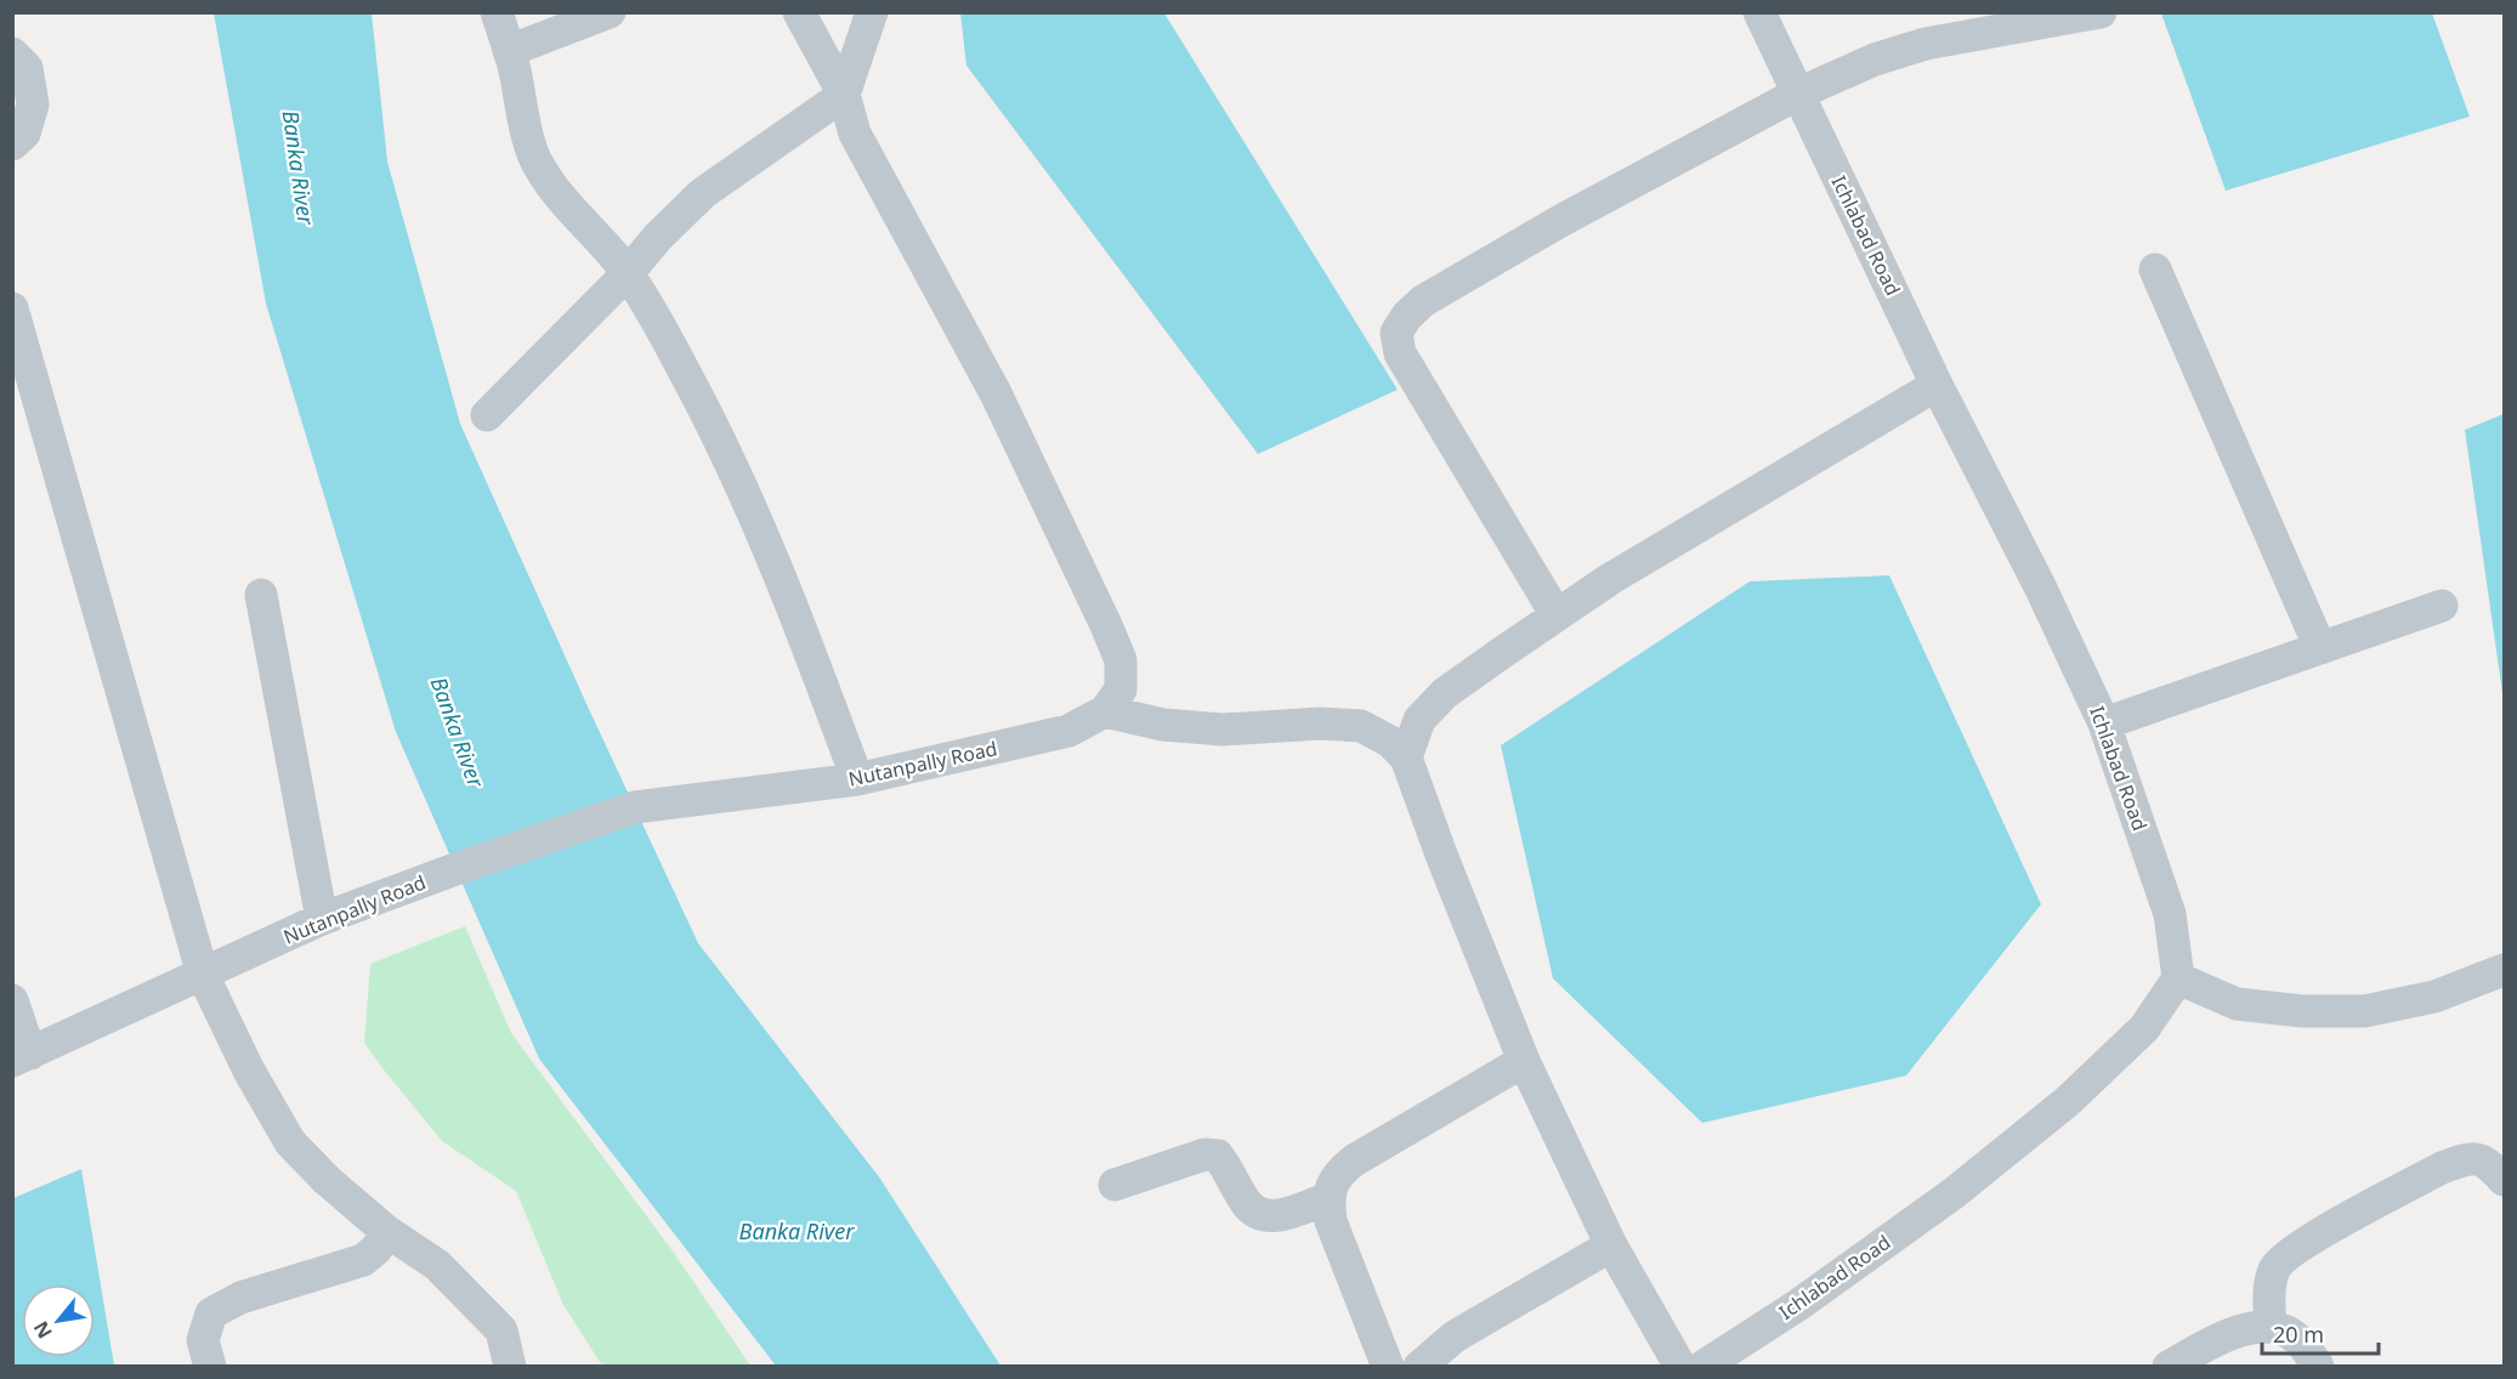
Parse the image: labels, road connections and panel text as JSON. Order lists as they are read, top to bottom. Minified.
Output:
{"streets":{"street":["Ichlabad Road","Nutanpally Road"]},"water":["Banka River"],"scale_bar":"20 m","north":"bottom left"}
